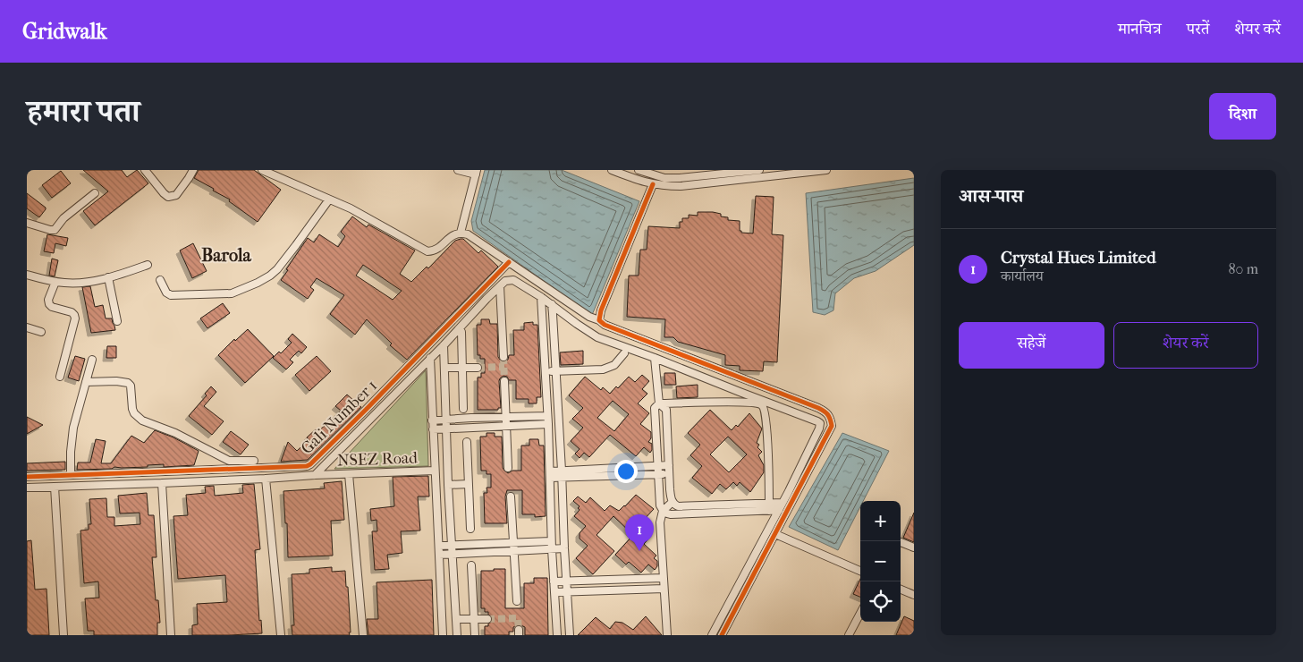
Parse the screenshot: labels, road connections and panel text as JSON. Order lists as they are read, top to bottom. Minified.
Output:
{"streets":{"street":["Gali Number 1","NSEZ Road"]},"districts":["Barola"],"page":{"header":"Gridwalk","nav":["मानचित्र","परतें","शेयर करें"],"title":"हमारा पता","buttons":["दिशा",["सहेजें","शेयर करें"]],"heading":"आस-पास","list":[{"mark":"1","name":"Crystal Hues Limited","note":"कार्यालय","value":"80 m"}],"map_buttons":["+","−"],"pins":"1"}}
